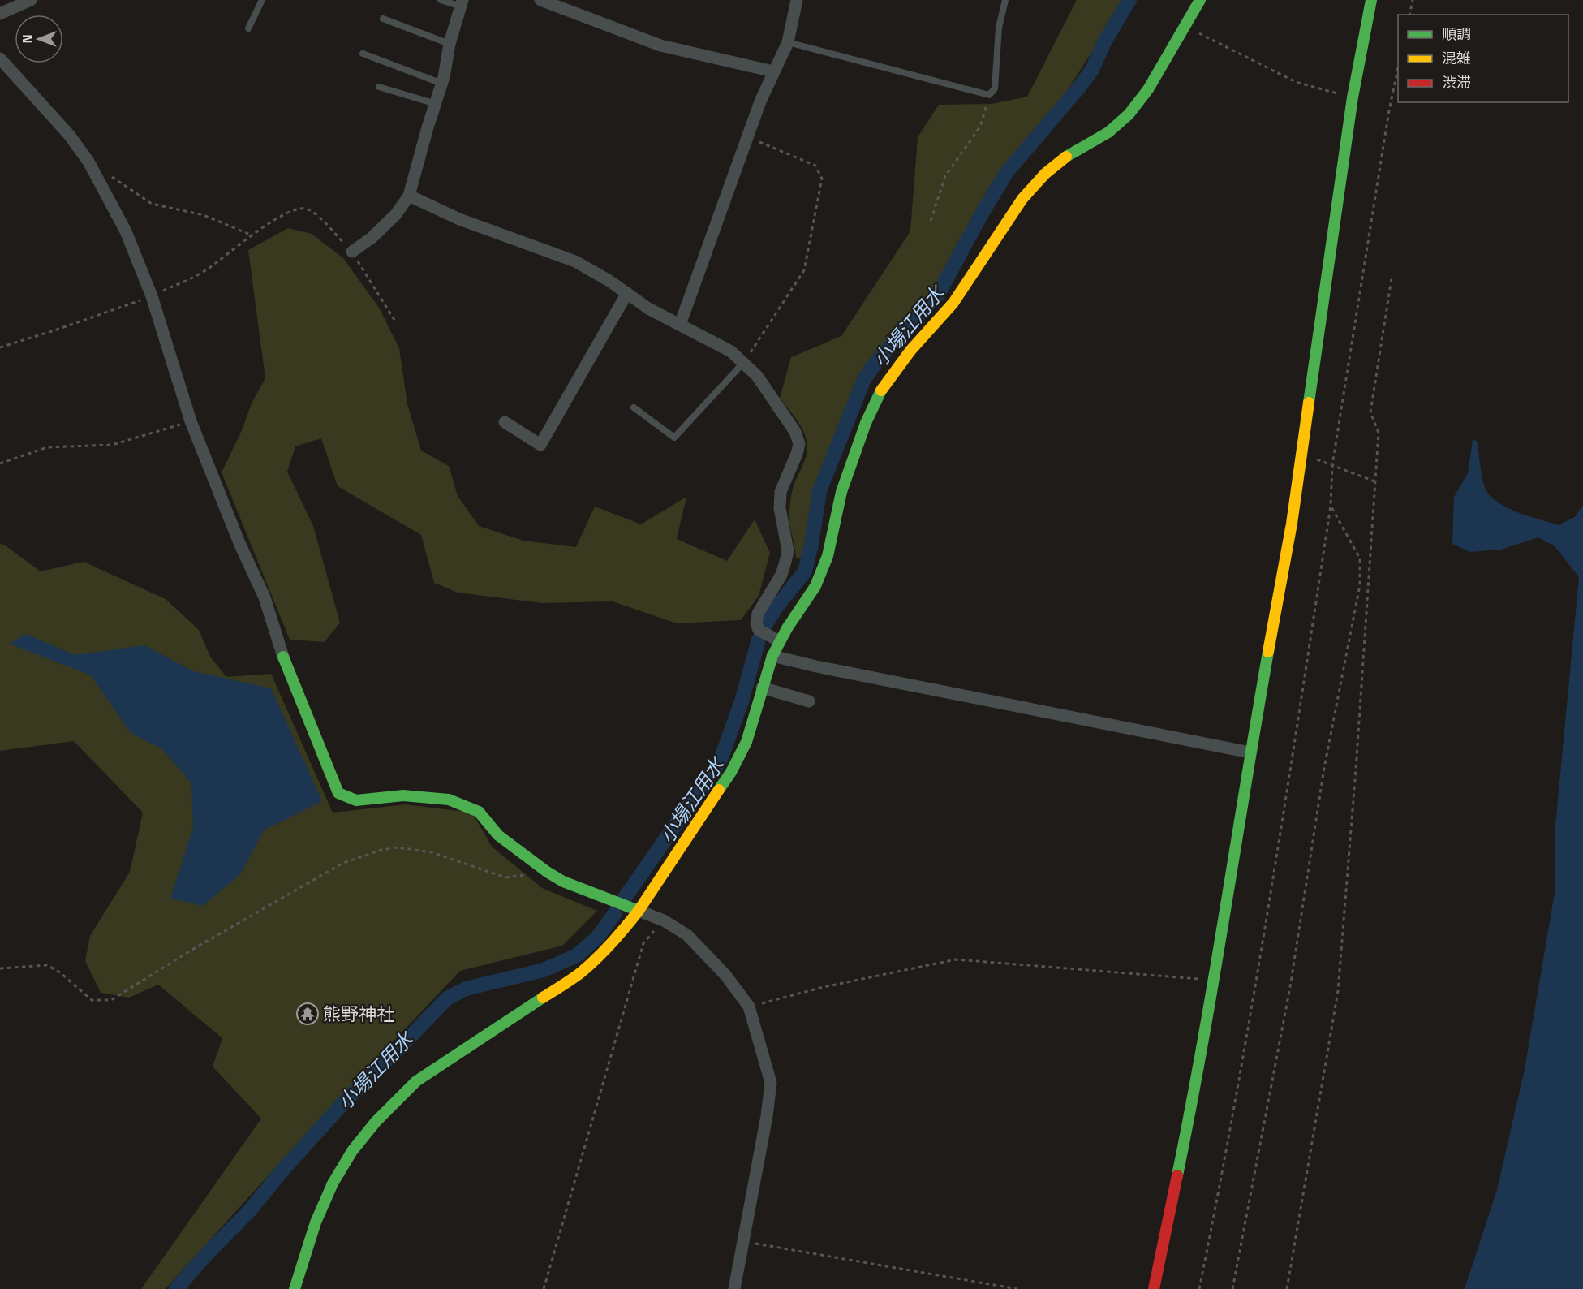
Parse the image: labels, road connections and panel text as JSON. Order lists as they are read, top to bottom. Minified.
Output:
{"water":["小場江用水"],"places":{"temple":["熊野神社"]},"legend":["順調","混雑","渋滞"],"north":"left"}
